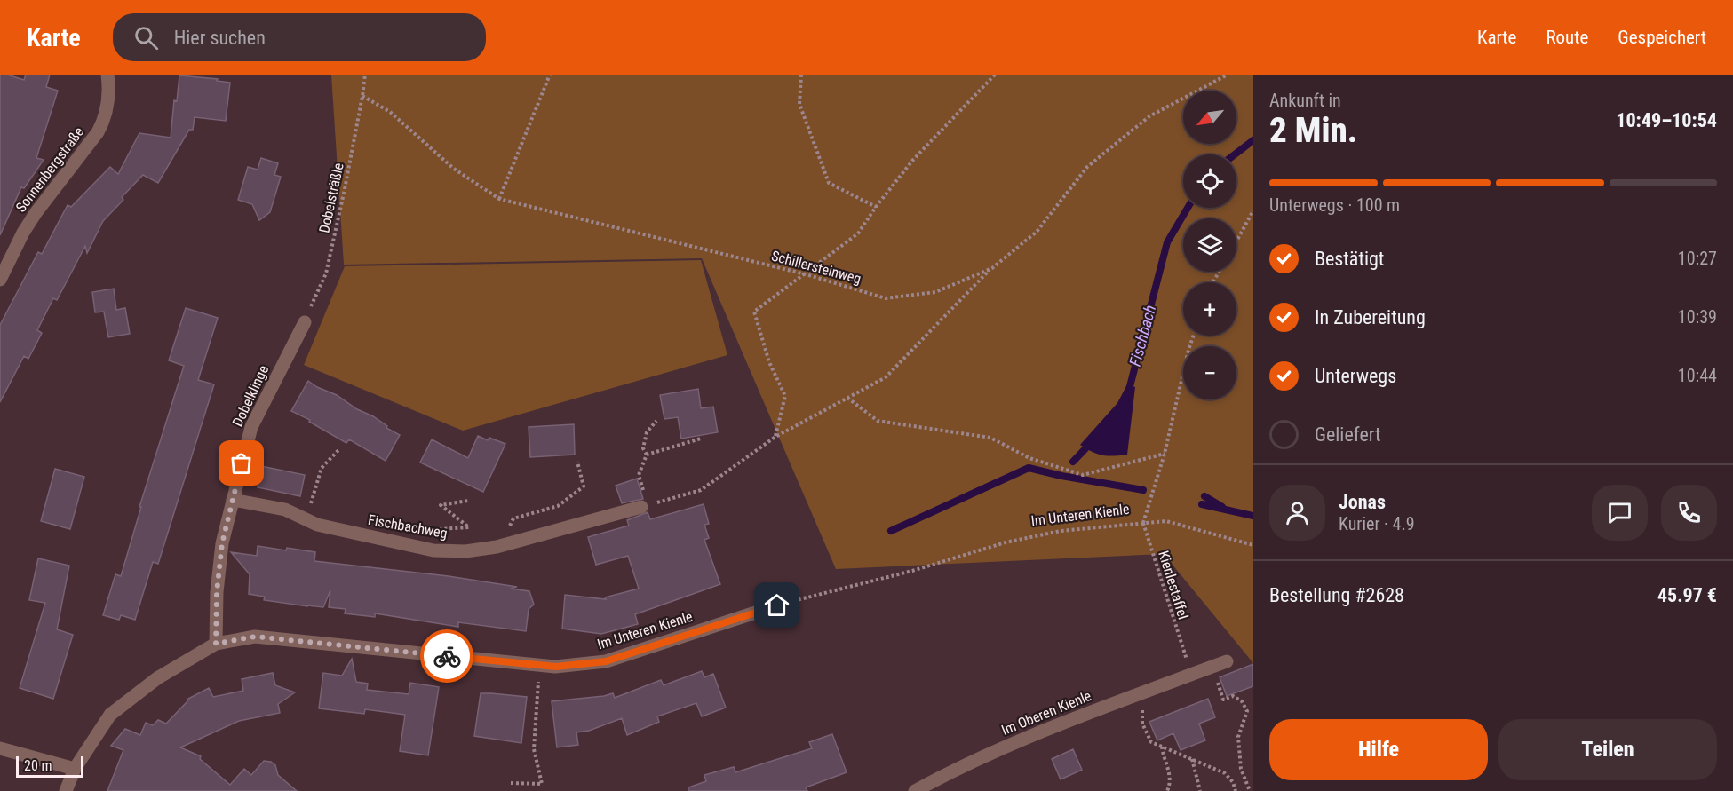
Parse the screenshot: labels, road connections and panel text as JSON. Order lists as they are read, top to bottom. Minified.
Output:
{"streets":{"street":["Sonnenbergstraße","Dobelklinge","Im Unteren Kienle","Fischbachweg","Im Oberen Kienle"],"path":["Dobelsträßle","Schillersteinweg","Kienlestaffel"]},"crossings":[["Dobelsträßle","Schillersteinweg"],["Dobelsträßle","Dobelklinge"],["Dobelklinge","Im Unteren Kienle"],["Dobelklinge","Fischbachweg"],["Im Unteren Kienle","Kienlestaffel"]],"water":["Fischbach"],"scale_bar":"20 m","north":"bottom left","page":{"header":"Karte","search":"Hier suchen","nav":["Karte","Route","Gespeichert"],"heading":["2 Min.","Ankunft in","10:49–10:54"],"panel":["Jonas","Kurier · 4.9","Bestellung #2628","45.97 €"],"map_buttons":["+","−"],"bar":"Unterwegs · 100 m","list":[["Bestätigt","10:27"],["In Zubereitung","10:39"],["Unterwegs","10:44"],"Geliefert"],"buttons":["Hilfe","Teilen"],"scale":"20 m"}}
